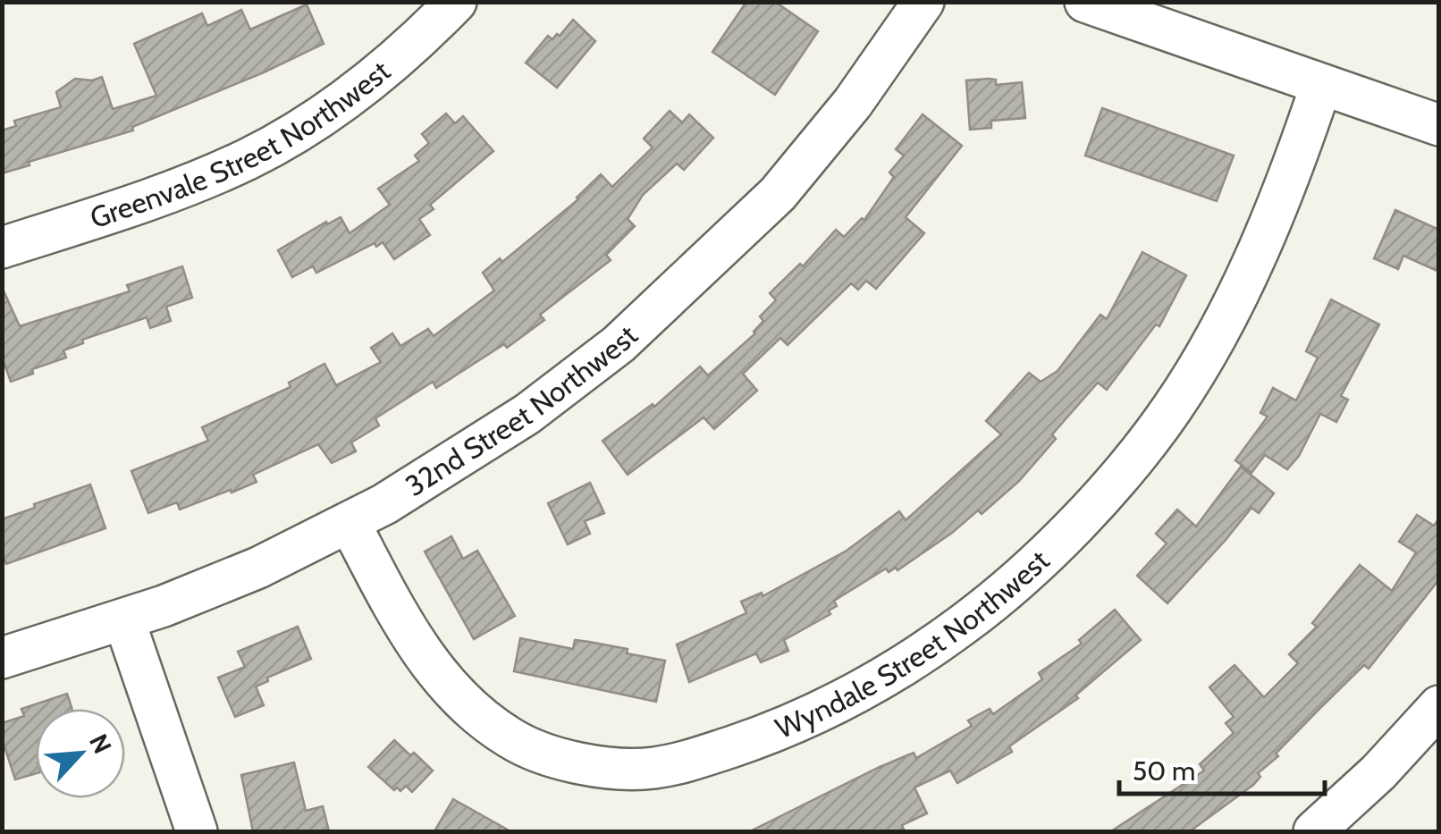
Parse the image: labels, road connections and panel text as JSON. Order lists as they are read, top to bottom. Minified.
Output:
{"streets":{"street":["Greenvale Street Northwest","32nd Street Northwest","Wyndale Street Northwest"]},"crossings":[["32nd Street Northwest","Wyndale Street Northwest"]],"scale_bar":"50 m","north":"top right"}
